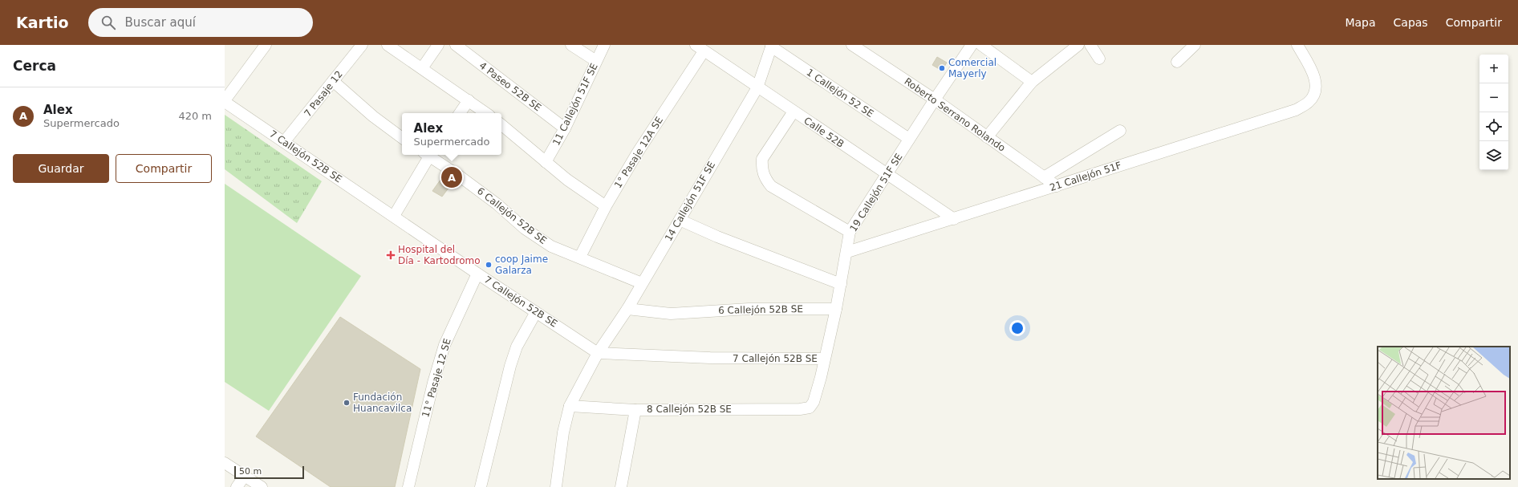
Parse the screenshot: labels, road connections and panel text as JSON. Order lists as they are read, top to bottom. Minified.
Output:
{"streets":{"street":["4 Paseo 52B SE","1 Callejón 52 SE","7 Pasaje 12","11 Callejón 51F SE","Roberto Serrano Rolando","Calle 52B","1° Pasaje 12A SE","7 Callejón 52B SE","21 Callejón 51F","19 Callejón 51F SE","14 Callejón 51F SE","6 Callejón 52B SE","11° Pasaje 12 SE","8 Callejón 52B SE"]},"crossings":[["4 Paseo 52B SE","11 Callejón 51F SE"],["1 Callejón 52 SE","19 Callejón 51F SE"],["1 Callejón 52 SE","14 Callejón 51F SE"],["7 Pasaje 12","7 Callejón 52B SE"],["Roberto Serrano Rolando","21 Callejón 51F"],["Roberto Serrano Rolando","19 Callejón 51F SE"],["Calle 52B","1° Pasaje 12A SE"],["Calle 52B","21 Callejón 51F"],["Calle 52B","19 Callejón 51F SE"],["Calle 52B","14 Callejón 51F SE"],["1° Pasaje 12A SE","6 Callejón 52B SE"],["7 Callejón 52B SE","19 Callejón 51F SE"],["7 Callejón 52B SE","14 Callejón 51F SE"],["7 Callejón 52B SE","11° Pasaje 12 SE"],["21 Callejón 51F","19 Callejón 51F SE"],["19 Callejón 51F SE","6 Callejón 52B SE"],["19 Callejón 51F SE","8 Callejón 52B SE"],["14 Callejón 51F SE","6 Callejón 52B SE"],["14 Callejón 51F SE","8 Callejón 52B SE"]],"places":{"other":["Comercial Mayerly","coop Jaime Galarza","Fundación Huancavilca"],"health":["Hospital del Día - Kartodromo"]},"scale_bar":"50 m","page":{"header":"Kartio","search":"Buscar aquí","nav":["Mapa","Capas","Compartir"],"heading":"Cerca","map_buttons":["+","−"],"list":[{"mark":"A","name":"Alex","note":"Supermercado","value":"420 m"}],"popup":["Alex","Supermercado"],"buttons":["Guardar","Compartir"],"pins":"A","scale":"50 m"}}
